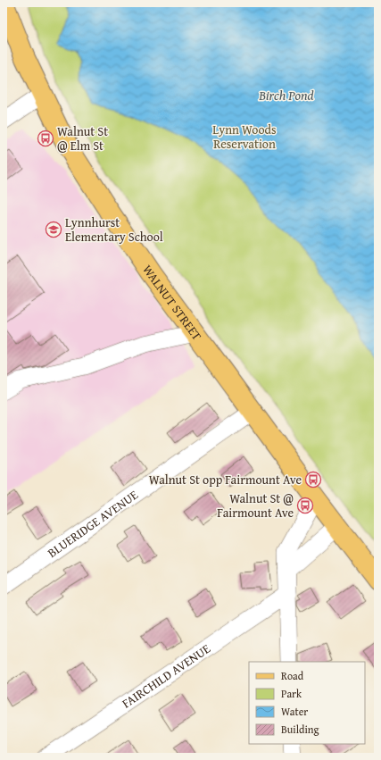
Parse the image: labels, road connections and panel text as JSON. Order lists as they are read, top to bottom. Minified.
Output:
{"streets":{"main road":["WALNUT STREET"],"street":["BLUERIDGE AVENUE","FAIRCHILD AVENUE"]},"crossings":[["WALNUT STREET","BLUERIDGE AVENUE"]],"water":["Birch Pond"],"parks":["Lynn Woods Reservation"],"places":{"bus stop":["Walnut St @ Elm St","Walnut St opp Fairmount Ave","Walnut St @ Fairmount Ave"],"school or university":["Lynnhurst Elementary School"]},"legend":["Road","Park","Water","Building"]}
